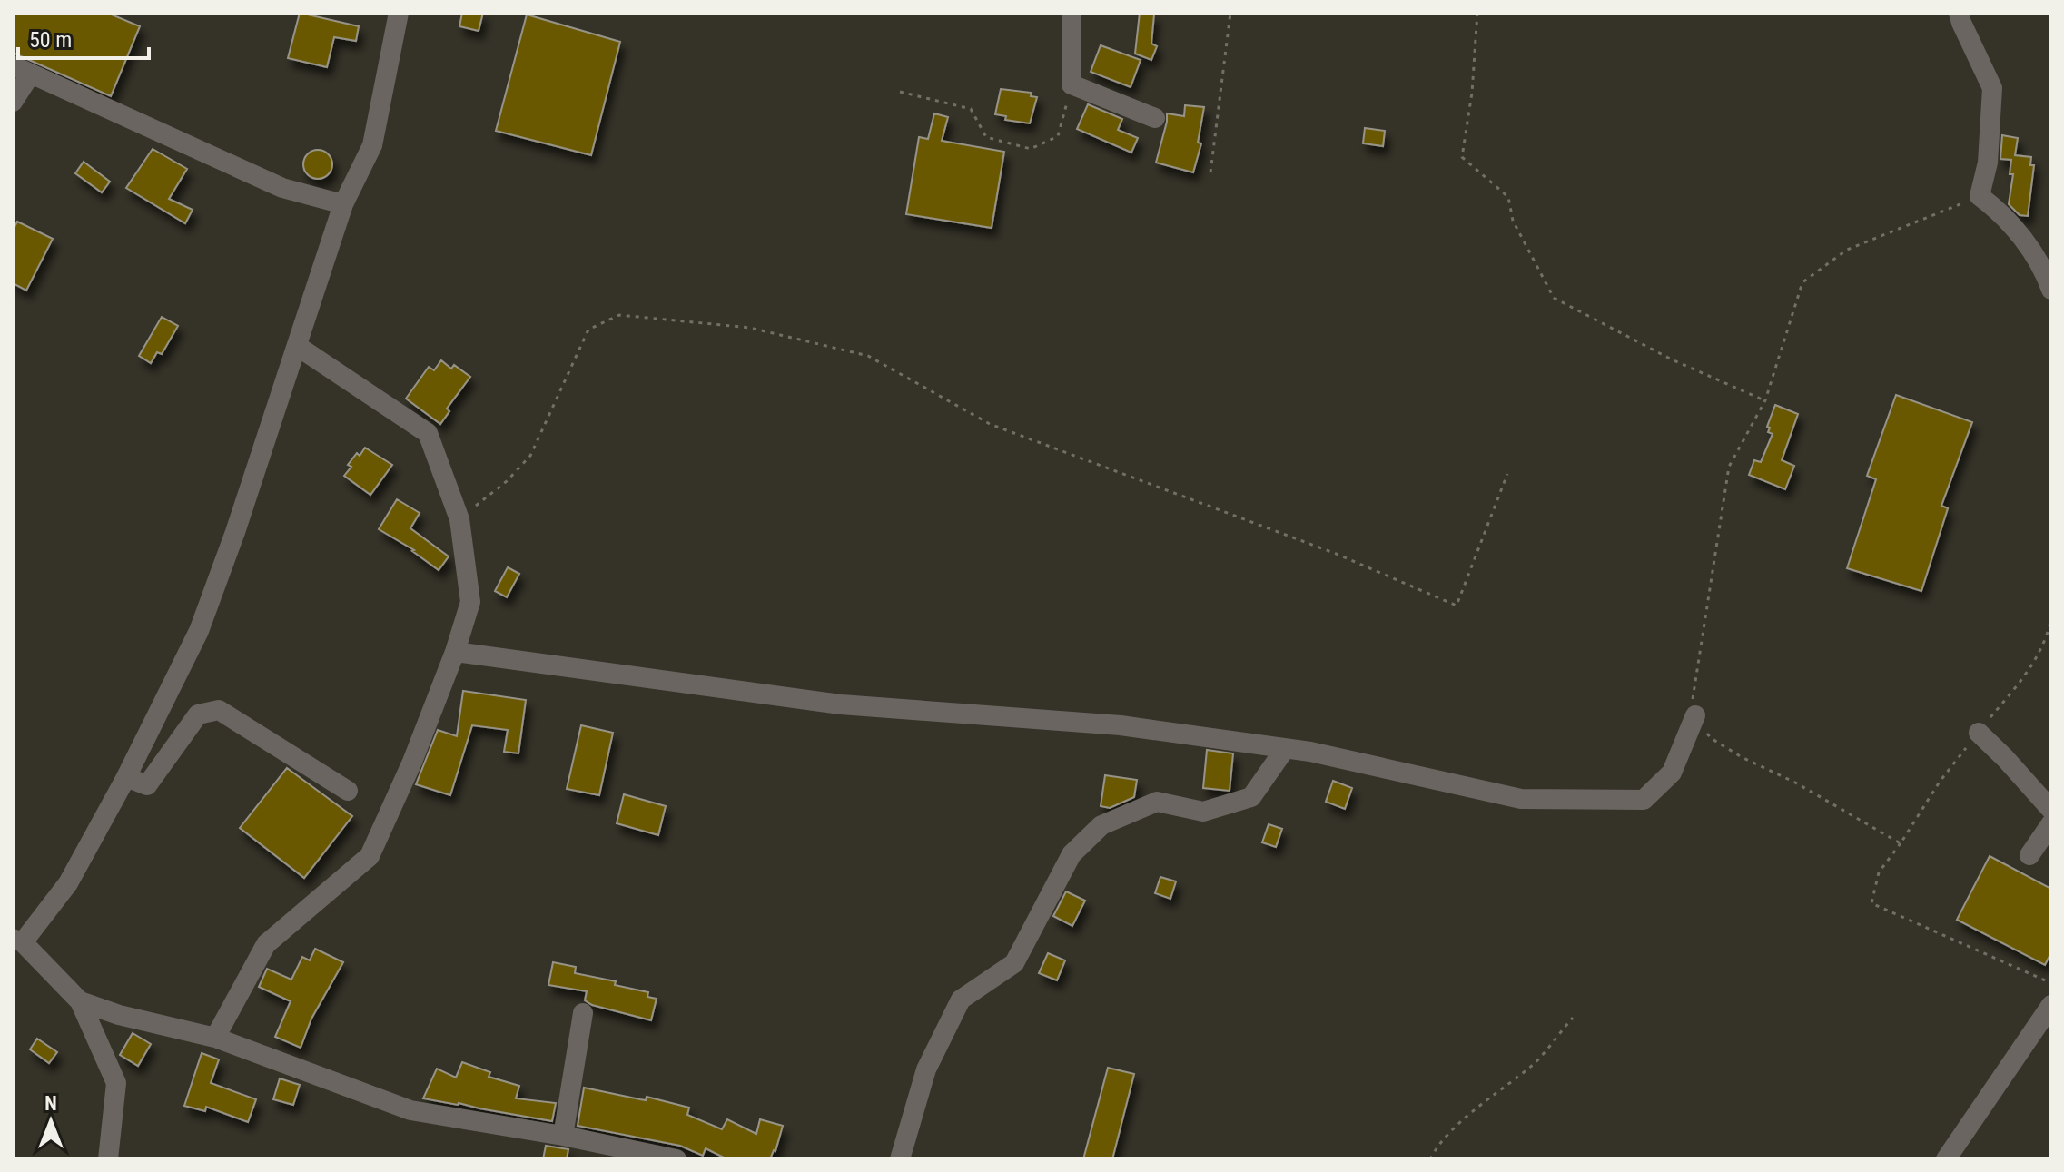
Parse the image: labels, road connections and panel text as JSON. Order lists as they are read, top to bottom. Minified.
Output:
{"scale_bar":"50 m","north":"top"}
